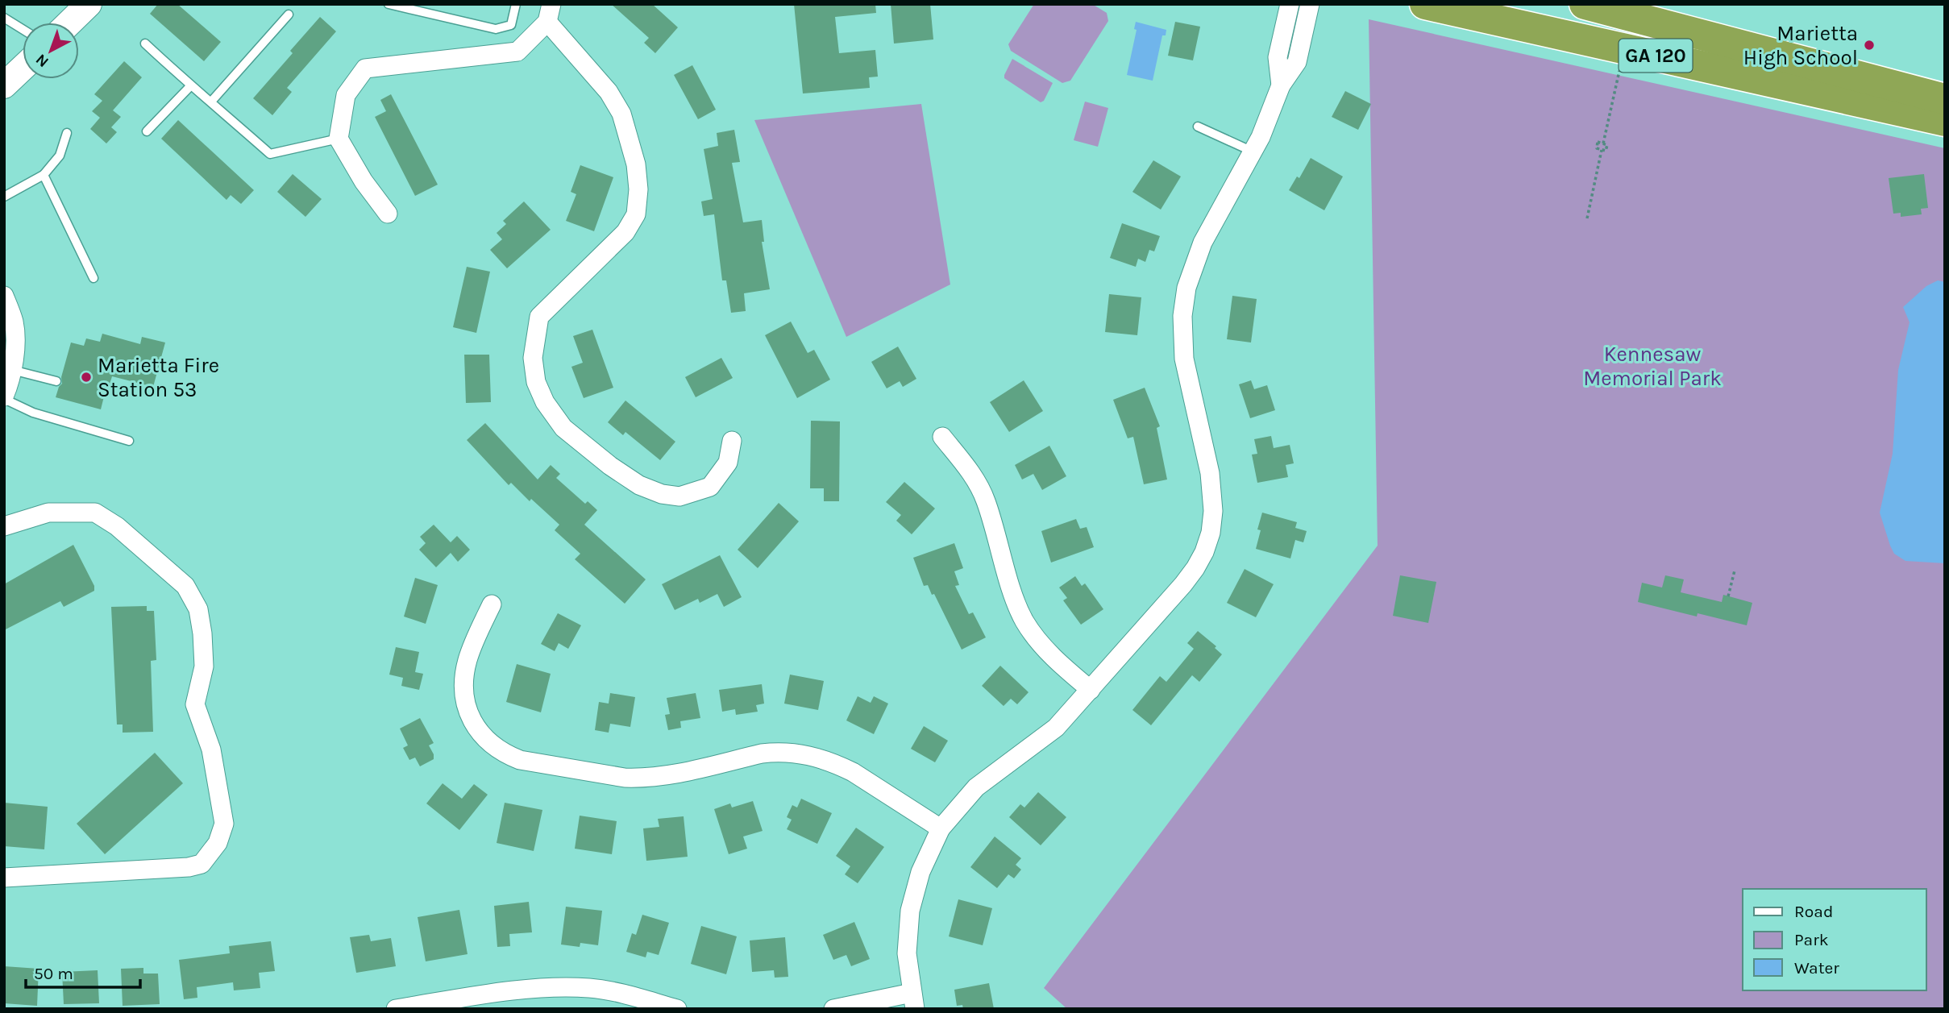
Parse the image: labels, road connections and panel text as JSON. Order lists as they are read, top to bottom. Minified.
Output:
{"streets":{"highway":["GA 120"]},"parks":["Kennesaw Memorial Park"],"places":["Marietta High School","Marietta Fire Station 53"],"legend":["Road","Park","Water"],"scale_bar":"50 m","north":"bottom left"}
